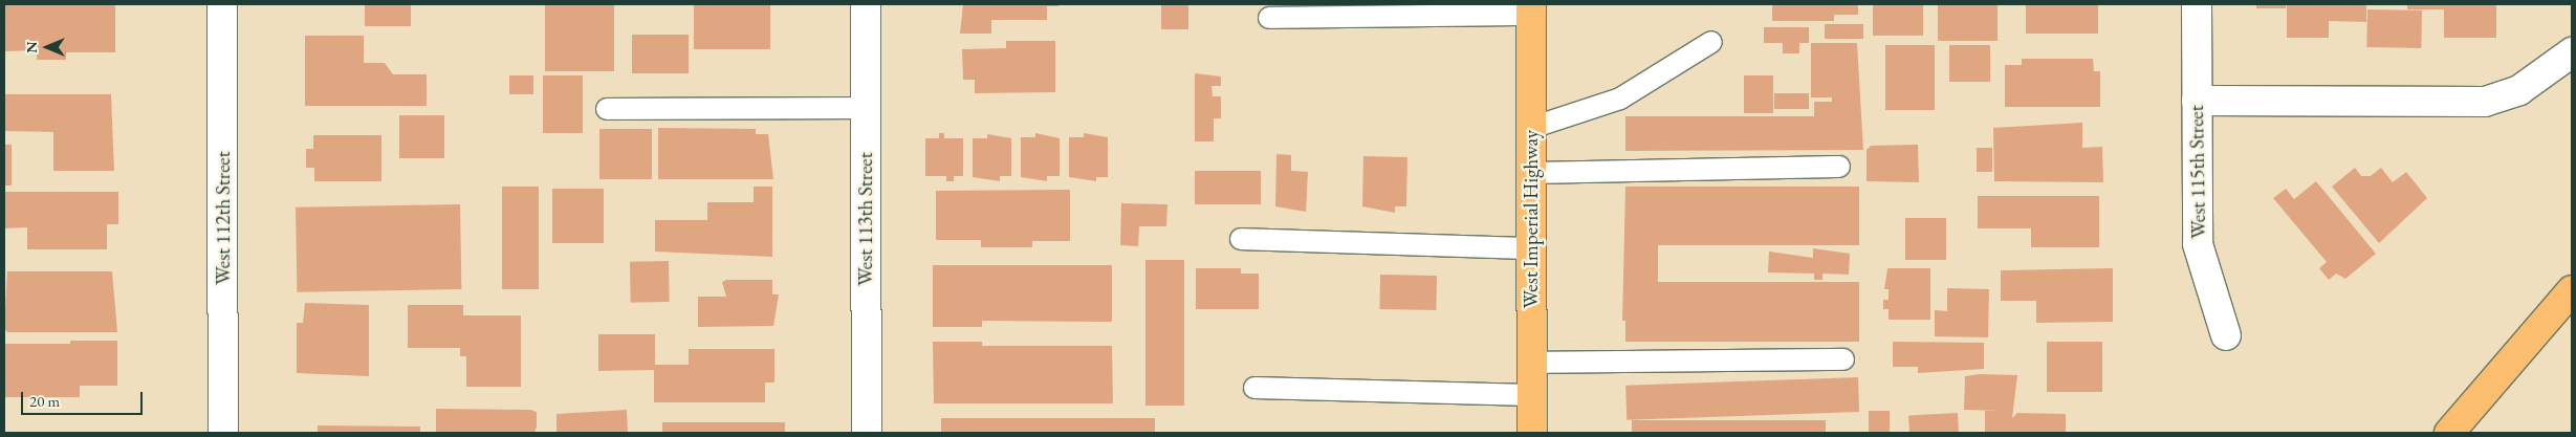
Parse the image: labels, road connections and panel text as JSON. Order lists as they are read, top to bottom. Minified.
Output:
{"streets":{"main road":["West Imperial Highway"],"street":["West 115th Street","West 112th Street","West 113th Street"]},"scale_bar":"20 m","north":"left"}
